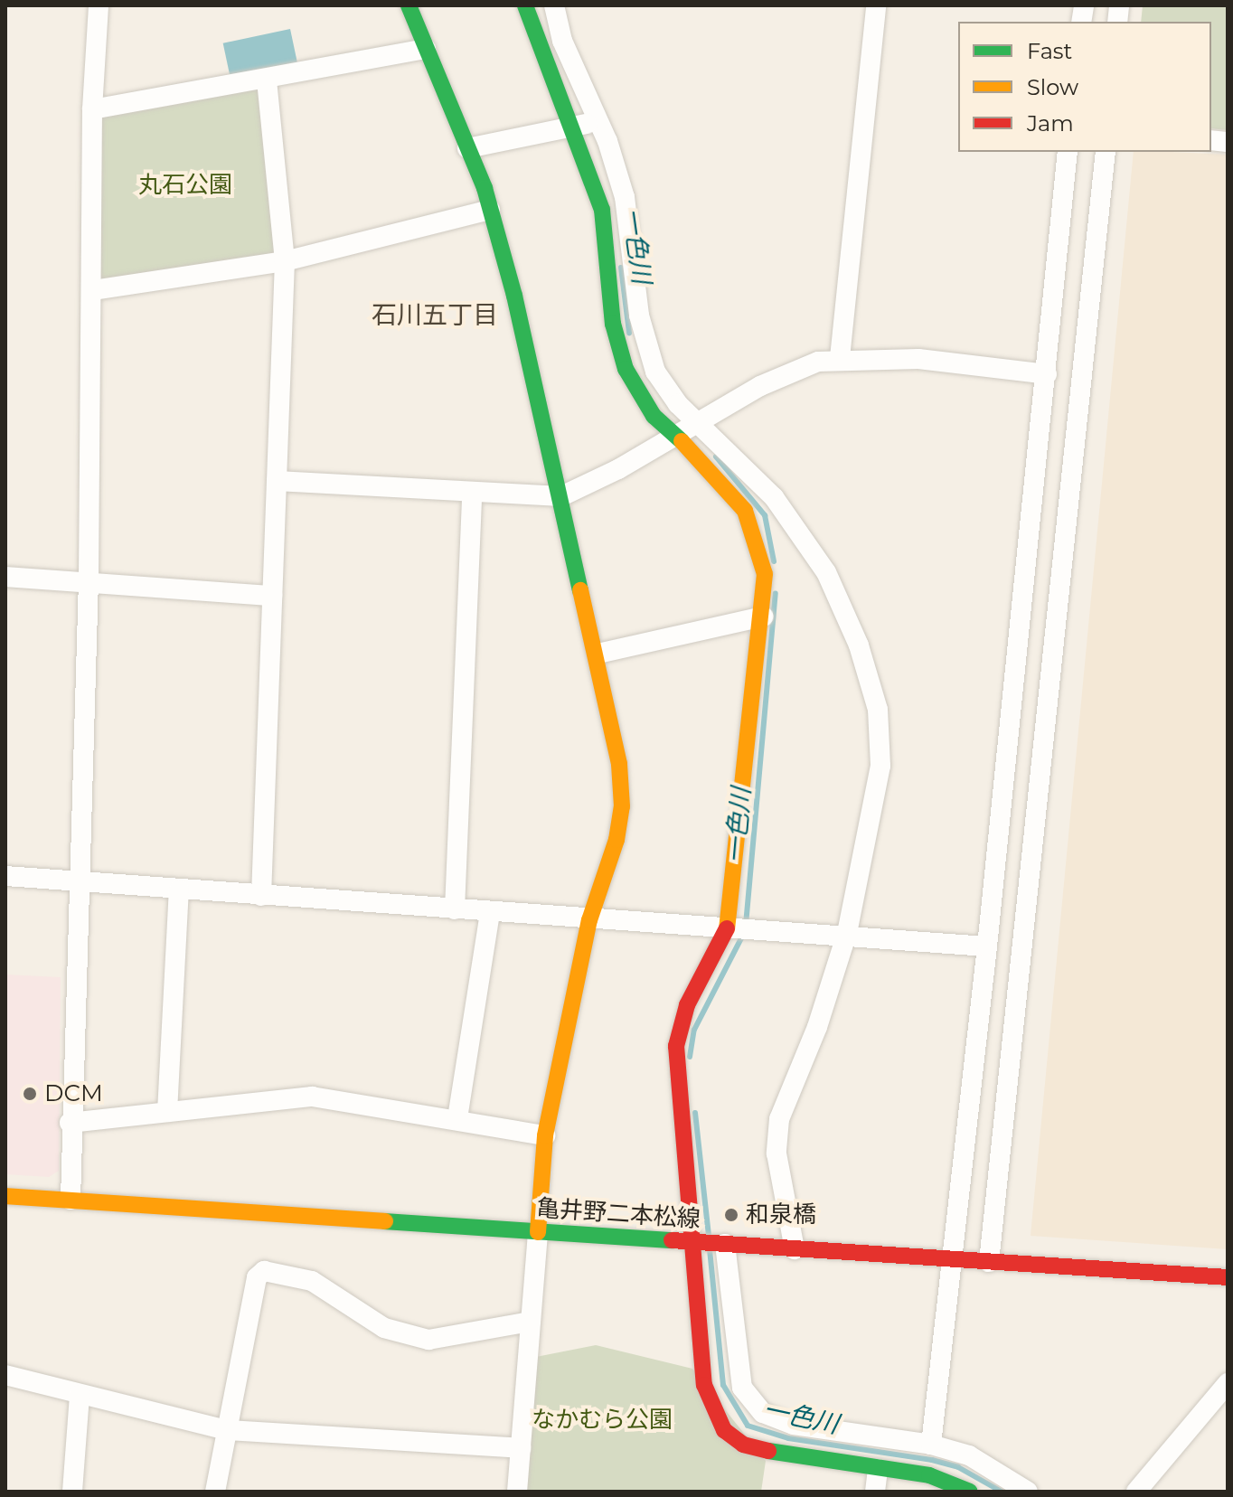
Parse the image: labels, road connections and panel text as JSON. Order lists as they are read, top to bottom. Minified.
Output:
{"streets":{"street":["亀井野二本松線"]},"districts":["石川五丁目"],"water":["一色川"],"parks":["丸石公園","なかむら公園"],"places":["DCM","和泉橋"],"legend":["Fast","Slow","Jam"]}
